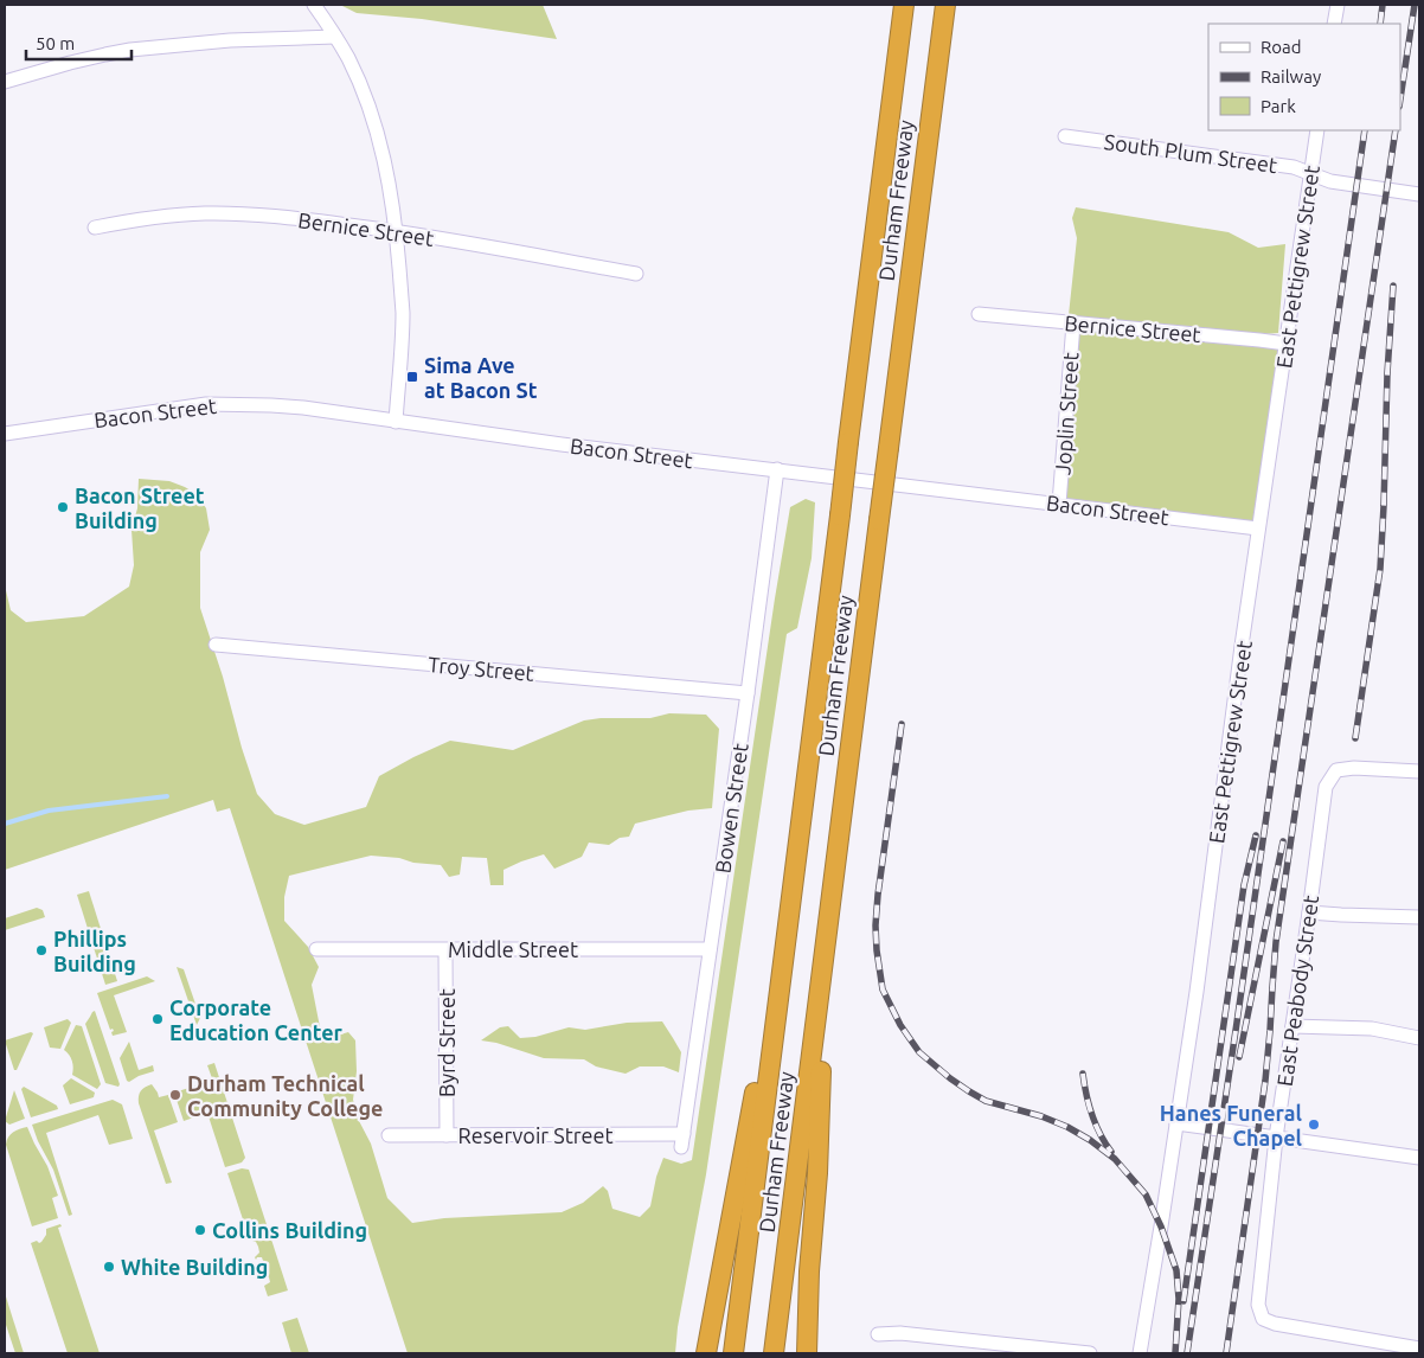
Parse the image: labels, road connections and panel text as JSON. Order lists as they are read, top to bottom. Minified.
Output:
{"streets":{"highway":["Durham Freeway"],"street":["South Plum Street","Bernice Street","East Pettigrew Street","Bacon Street","Joplin Street","Troy Street","Bowen Street","Middle Street","East Peabody Street","Byrd Street","Reservoir Street"]},"crossings":[["South Plum Street","East Pettigrew Street"],["Bernice Street","East Pettigrew Street"],["Bernice Street","Joplin Street"],["East Pettigrew Street","Bacon Street"],["Bacon Street","Joplin Street"],["Bacon Street","Bowen Street"],["Troy Street","Bowen Street"],["Bowen Street","Middle Street"],["Bowen Street","Reservoir Street"],["Middle Street","Byrd Street"],["Byrd Street","Reservoir Street"]],"places":{"transit":["Sima Ave at Bacon St"],"other":["Bacon Street Building","Phillips Building","Corporate Education Center","Durham Technical Community College","Hanes Funeral Chapel","Collins Building","White Building"]},"legend":["Road","Railway","Park"],"scale_bar":"50 m"}
